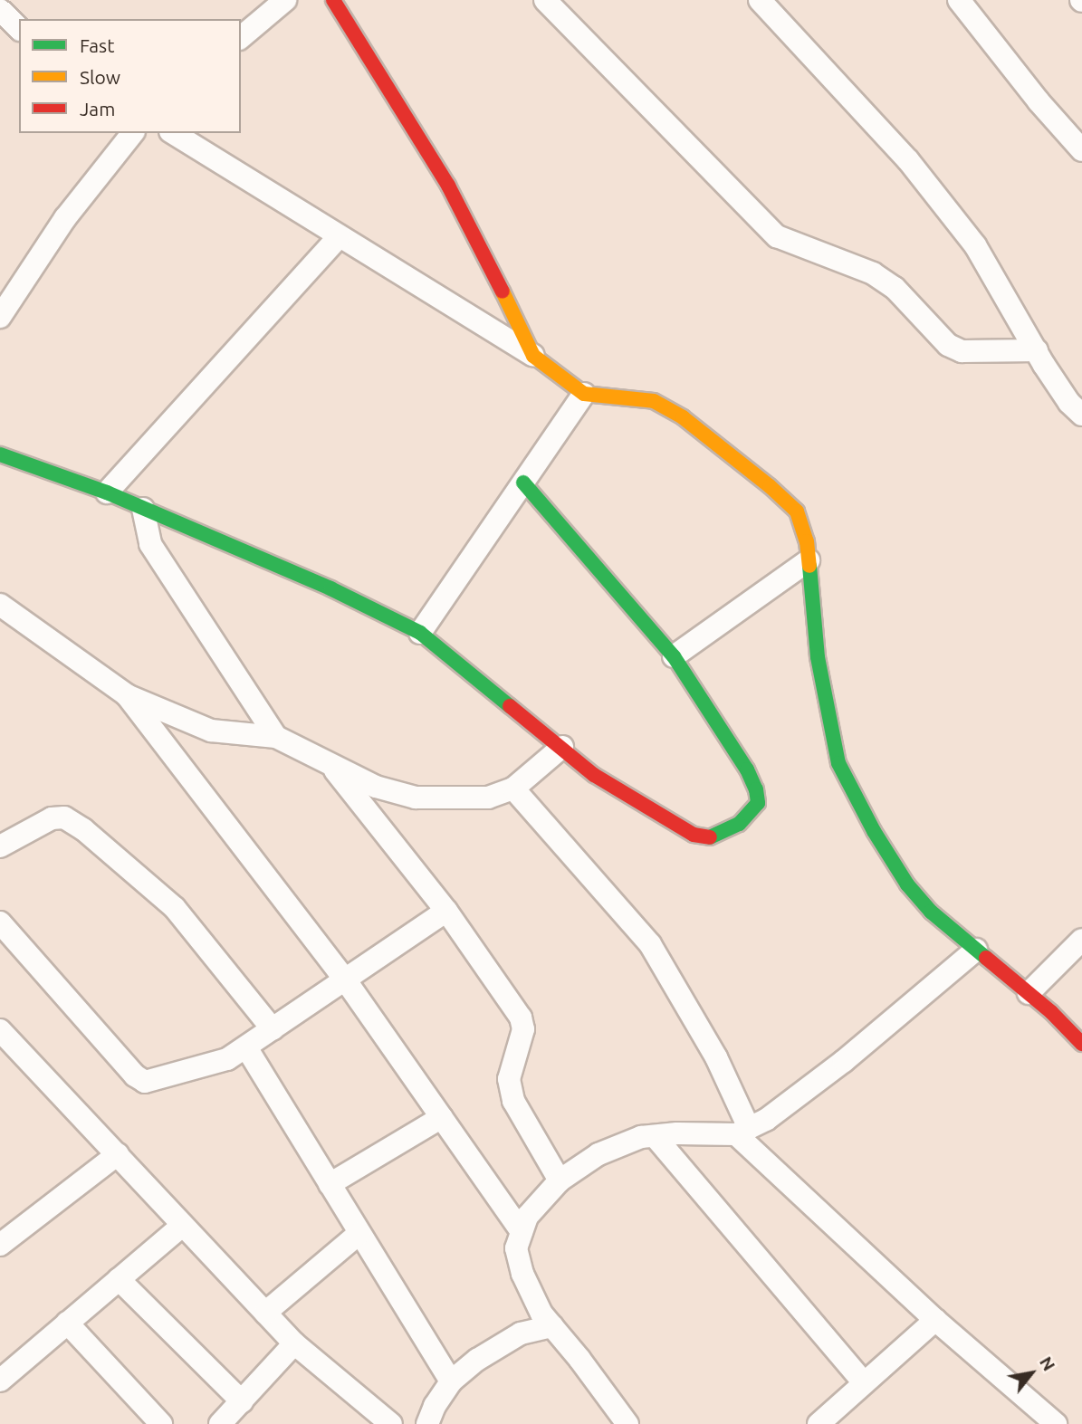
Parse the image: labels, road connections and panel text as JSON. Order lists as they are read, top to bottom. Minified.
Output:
{"legend":["Fast","Slow","Jam"],"north":"top right"}
